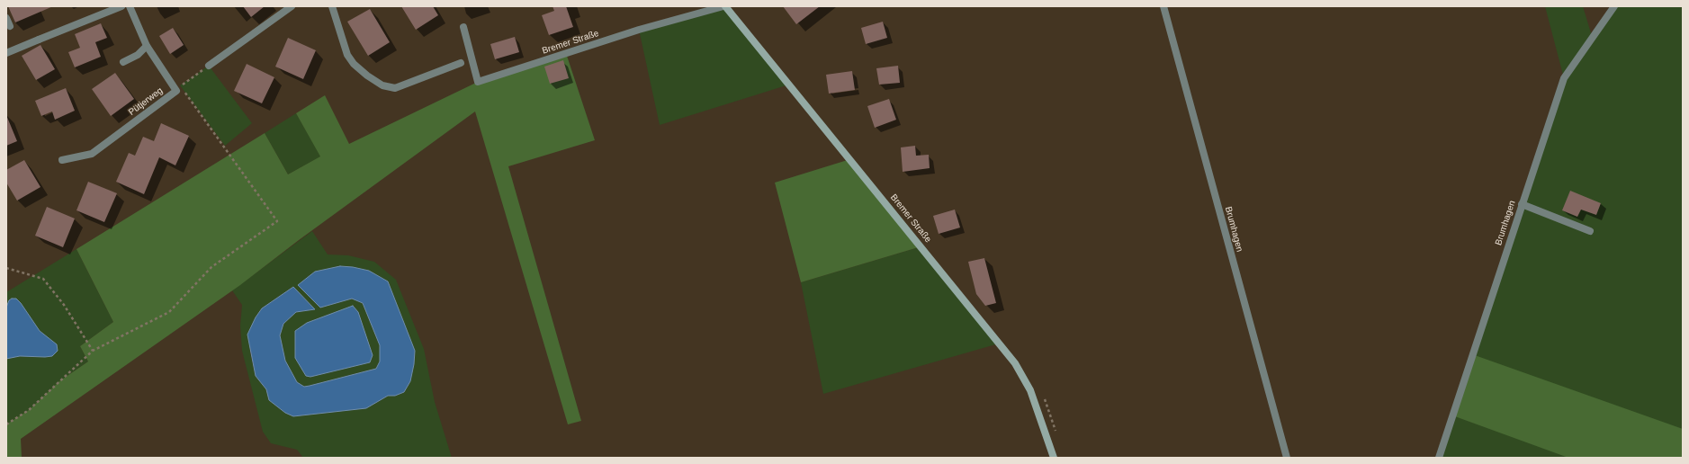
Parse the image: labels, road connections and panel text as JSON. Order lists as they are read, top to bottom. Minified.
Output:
{"streets":{"street":["Bremer Straße","Pütjerweg","Brumhagen"]}}
